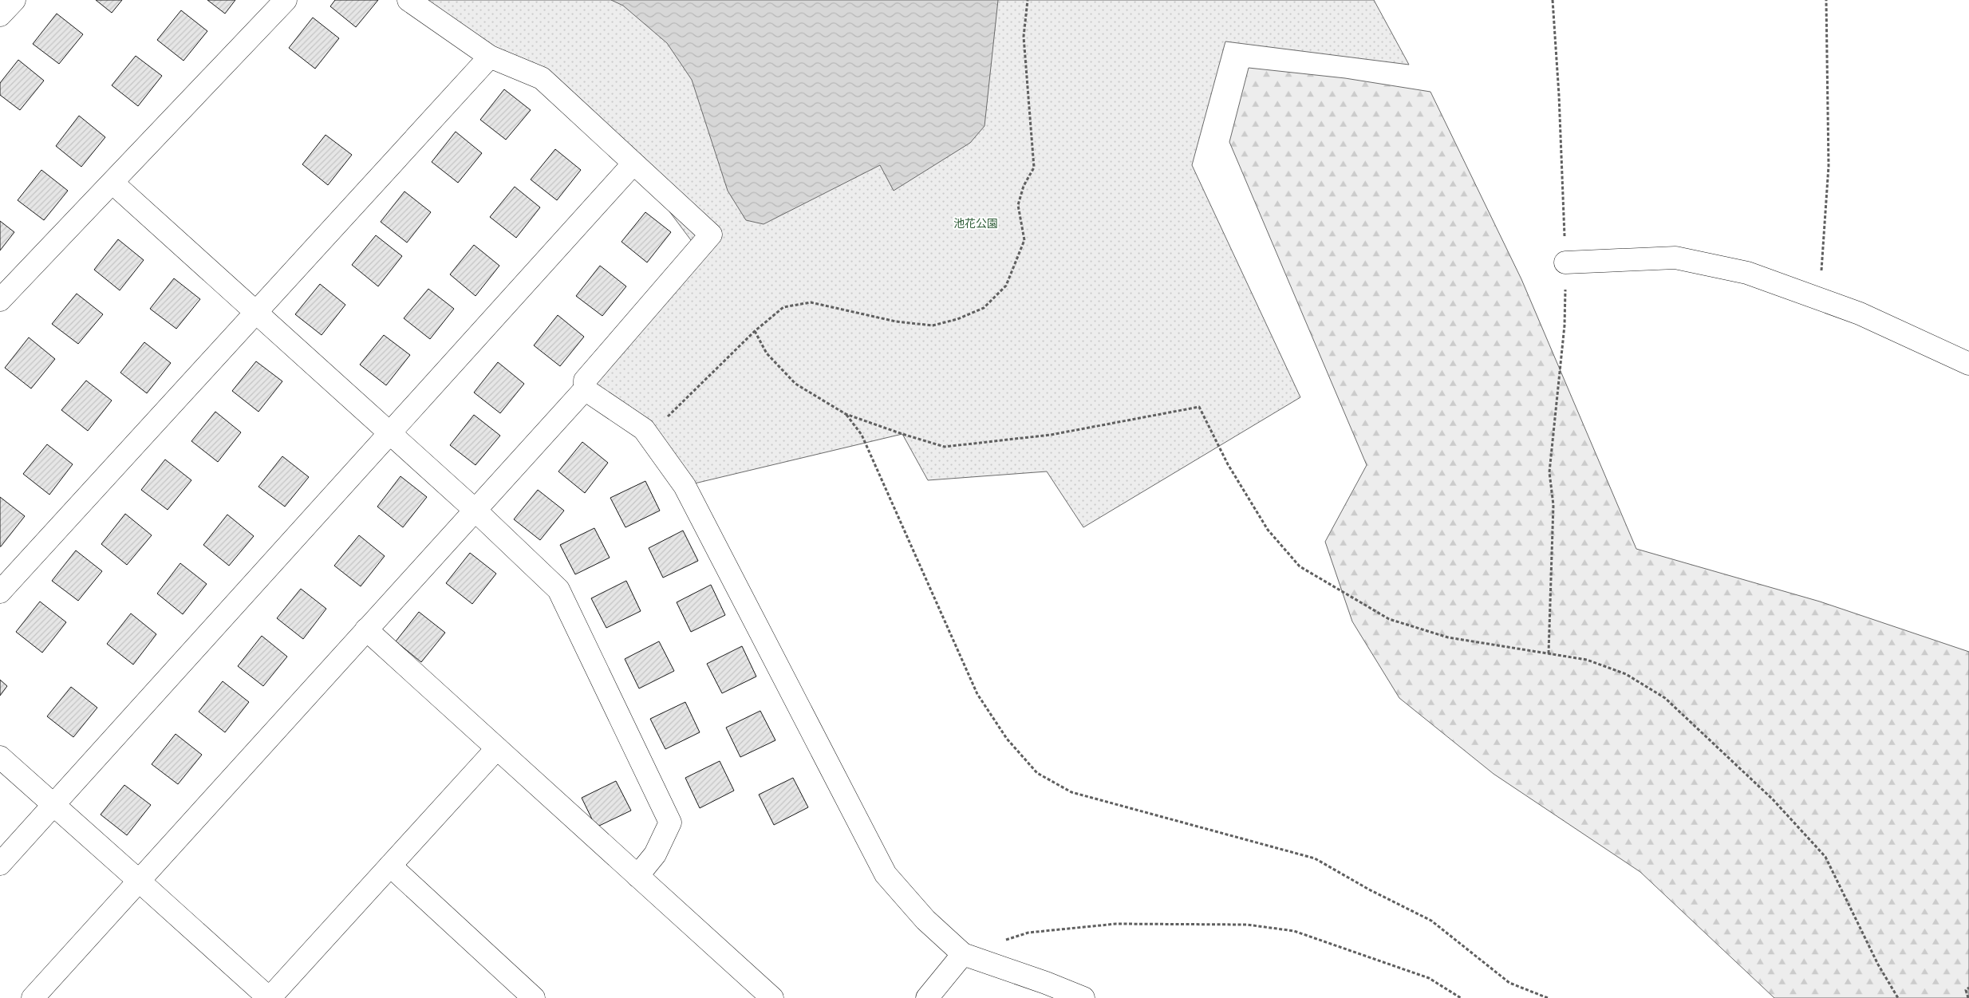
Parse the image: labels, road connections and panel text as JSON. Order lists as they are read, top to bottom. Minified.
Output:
{"parks":["池花公園"]}
